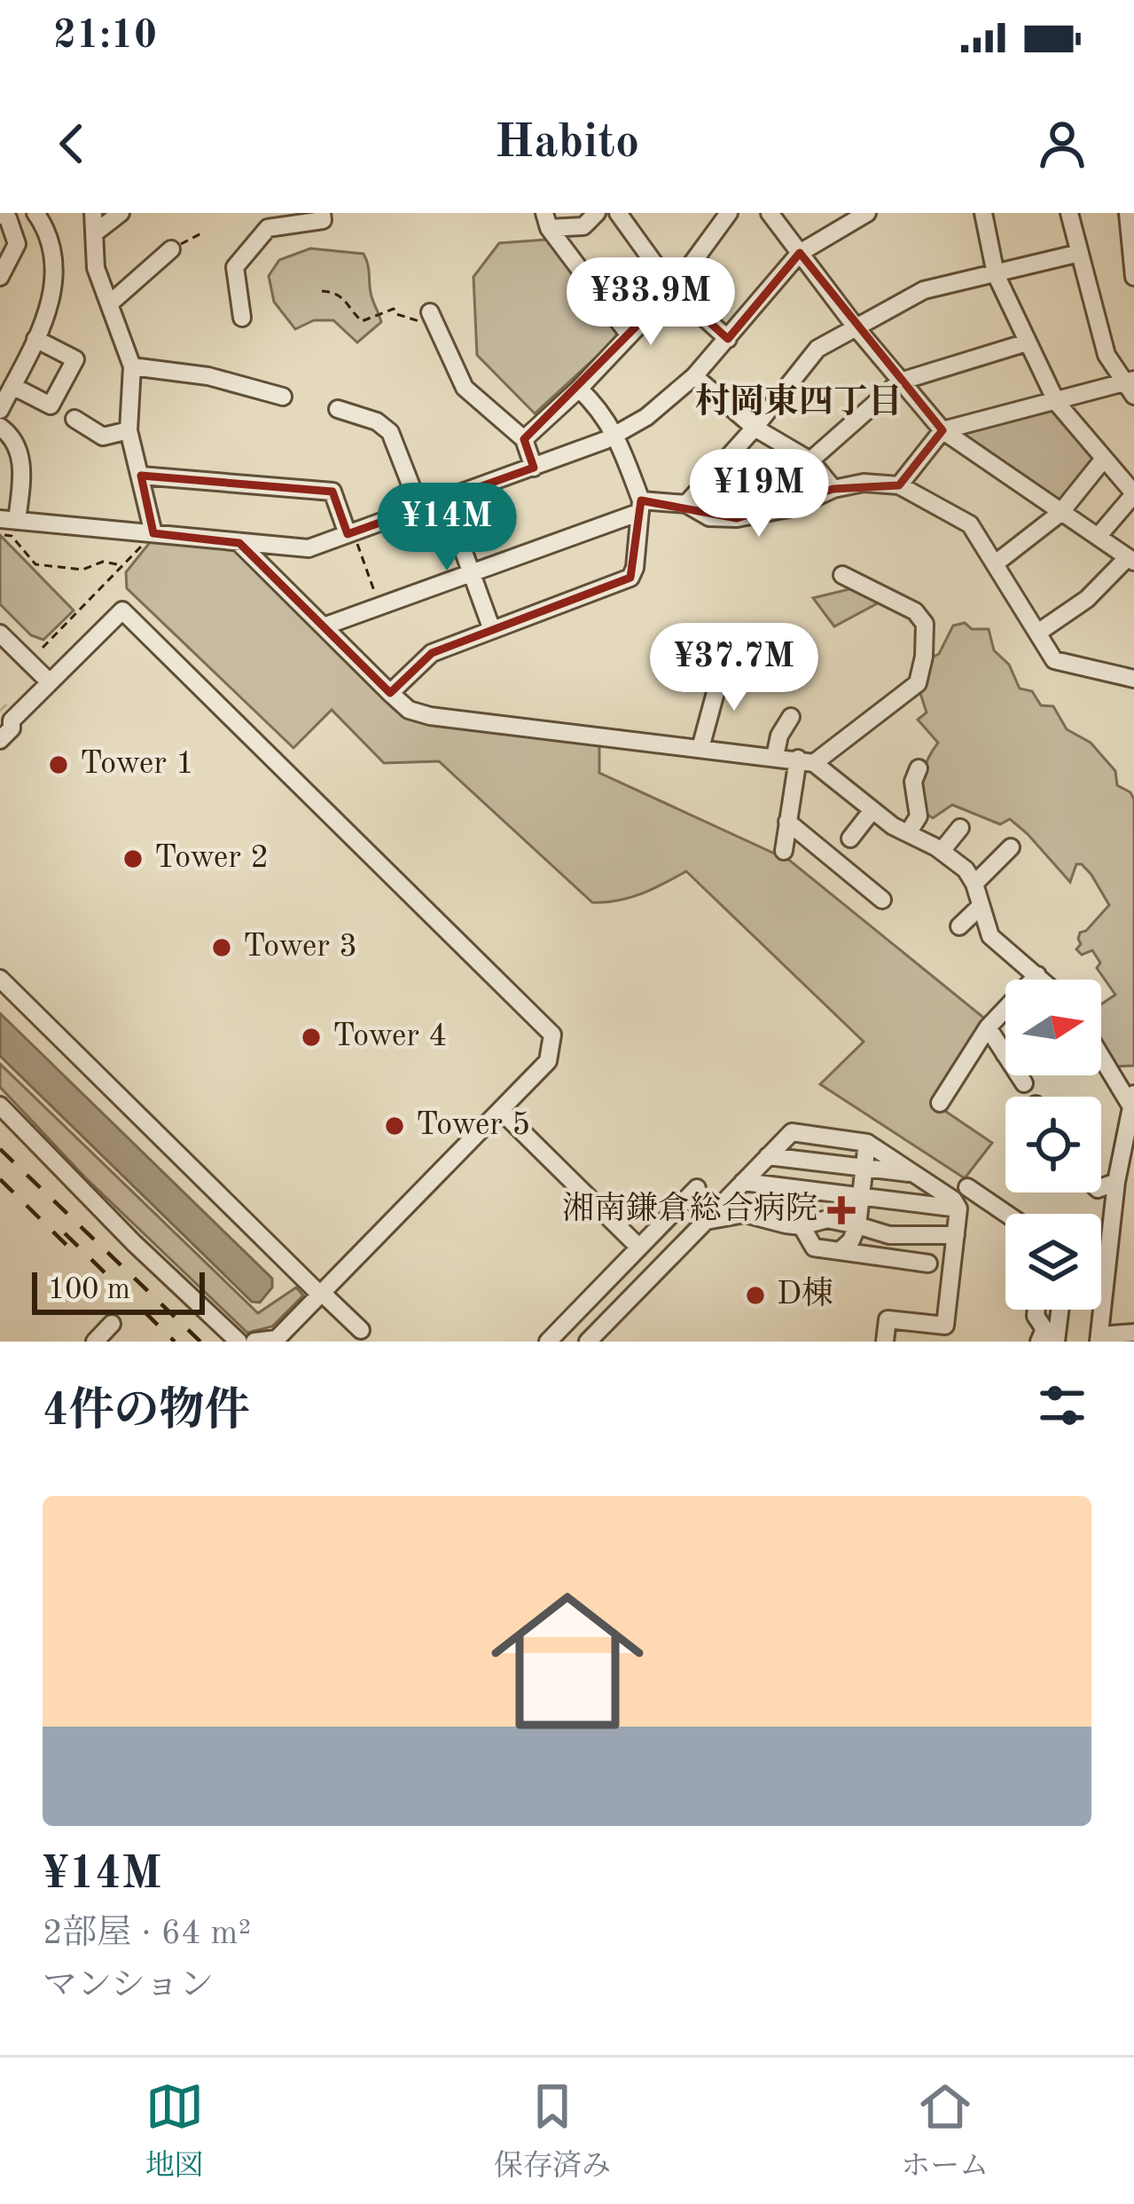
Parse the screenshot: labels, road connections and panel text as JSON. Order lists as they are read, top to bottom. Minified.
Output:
{"districts":["村岡東四丁目"],"places":{"other":["Tower 1","Tower 2","Tower 3","Tower 4","Tower 5","D棟"],"health":["湘南鎌倉総合病院"]},"scale_bar":"100 m","north":"right","page":{"status":"21:10","header":"Habito","price":["¥33.9M","¥19M","¥14M","¥37.7M"],"scale":"100 m","heading":"4件の物件","list":[{"name":"¥14M","note":"2部屋 · 64 m² · マンション"}],"tabs":["地図","保存済み","ホーム"]}}
